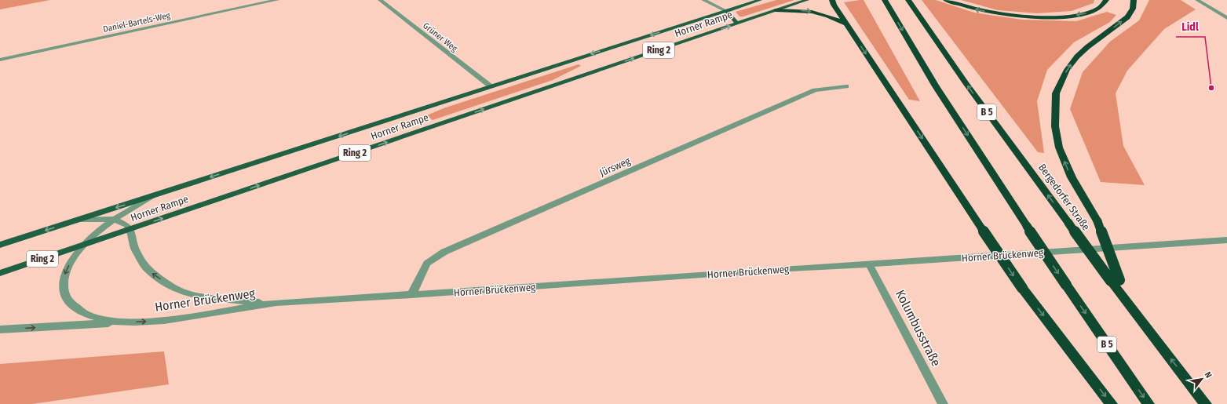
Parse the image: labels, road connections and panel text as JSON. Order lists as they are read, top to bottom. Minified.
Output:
{"streets":{"highway":["B 5","Bergedorfer Straße"],"main road":["Horner Rampe","Ring 2"],"street":["Daniel-Bartels-Weg","Grüner Weg","Jürsweg","Horner Brückenweg","Kolumbusstraße"]},"crossings":[["Horner Rampe","Grüner Weg"],["Horner Rampe","Horner Brückenweg"],["Jürsweg","Horner Brückenweg"],["Horner Brückenweg","Kolumbusstraße"]],"places":["Lidl"],"north":"top right"}
